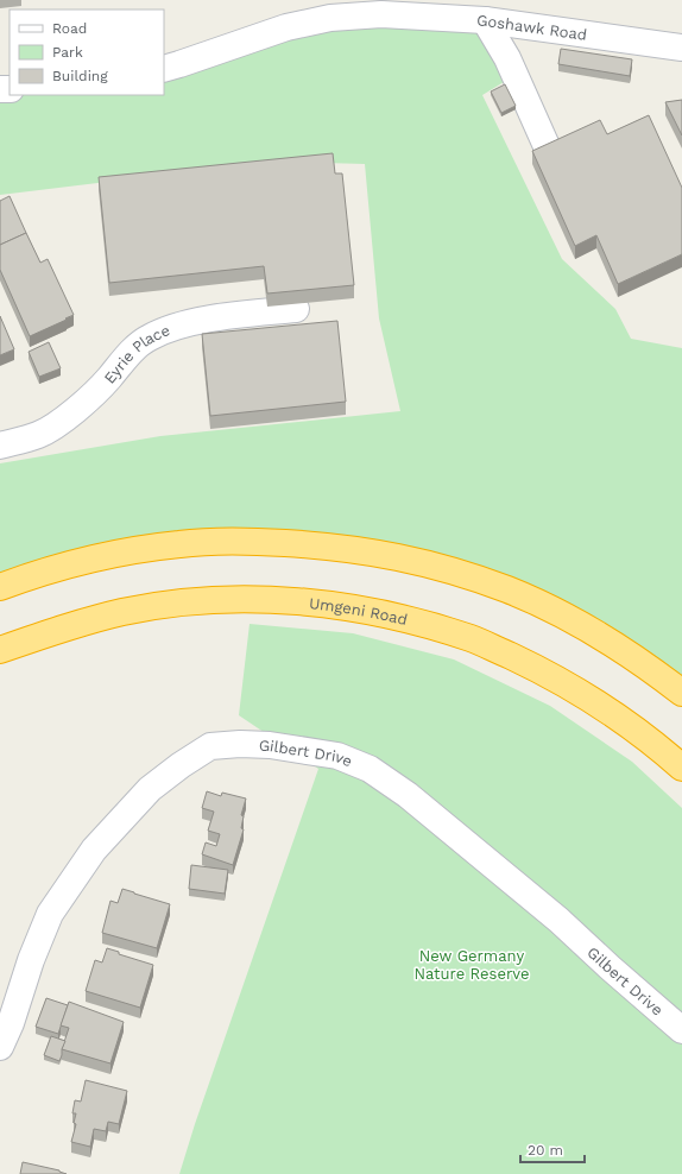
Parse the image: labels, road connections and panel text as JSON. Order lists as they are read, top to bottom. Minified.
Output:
{"streets":{"highway":["Umgeni Road"],"street":["Goshawk Road","Eyrie Place","Gilbert Drive"]},"parks":["New Germany Nature Reserve"],"legend":["Road","Park","Building"],"scale_bar":"20 m"}
